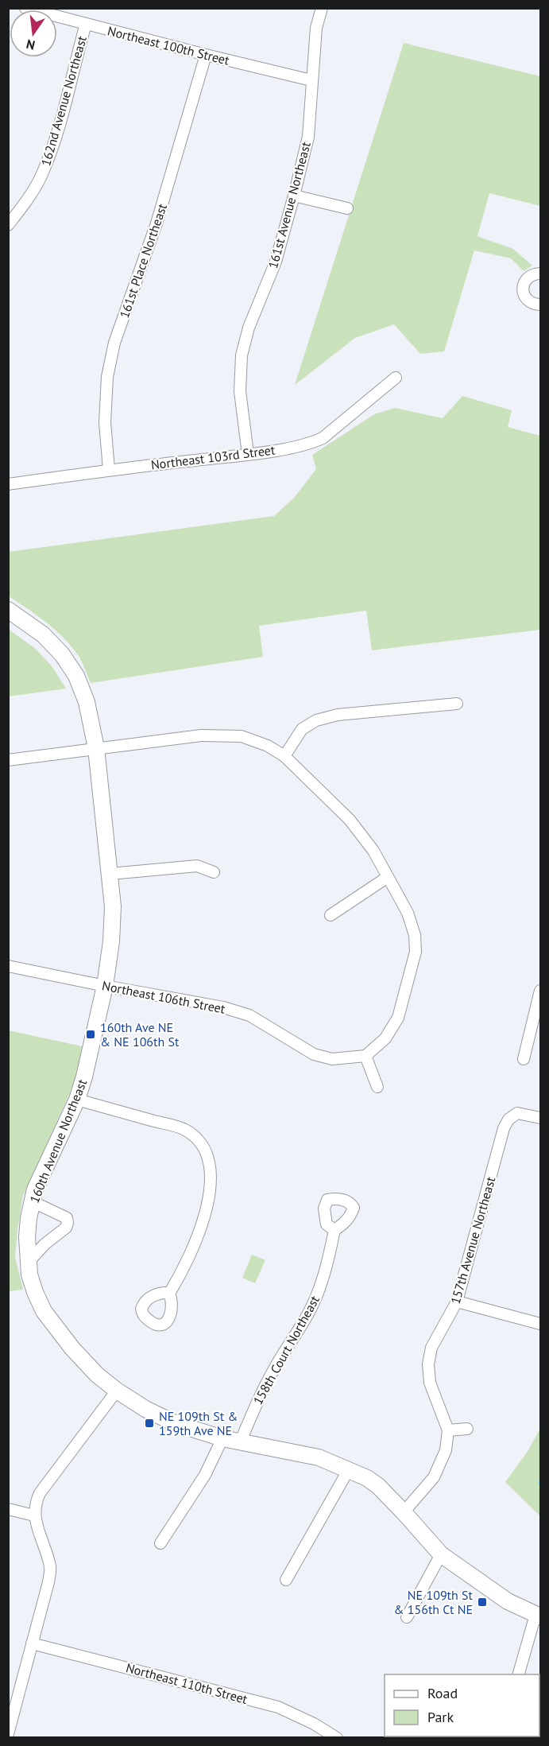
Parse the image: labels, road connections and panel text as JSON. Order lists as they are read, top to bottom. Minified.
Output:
{"streets":{"street":["Northeast 100th Street","162nd Avenue Northeast","161st Avenue Northeast","161st Place Northeast","Northeast 103rd Street","Northeast 106th Street","160th Avenue Northeast","157th Avenue Northeast","158th Court Northeast","Northeast 110th Street"]},"crossings":[["Northeast 100th Street","162nd Avenue Northeast"],["Northeast 100th Street","161st Avenue Northeast"],["Northeast 100th Street","161st Place Northeast"],["161st Avenue Northeast","Northeast 103rd Street"],["161st Place Northeast","Northeast 103rd Street"],["Northeast 106th Street","160th Avenue Northeast"],["160th Avenue Northeast","158th Court Northeast"]],"places":{"transit":["160th Ave NE & NE 106th St","NE 109th St & 159th Ave NE","NE 109th St & 156th Ct NE"]},"legend":["Road","Park"],"north":"bottom"}
